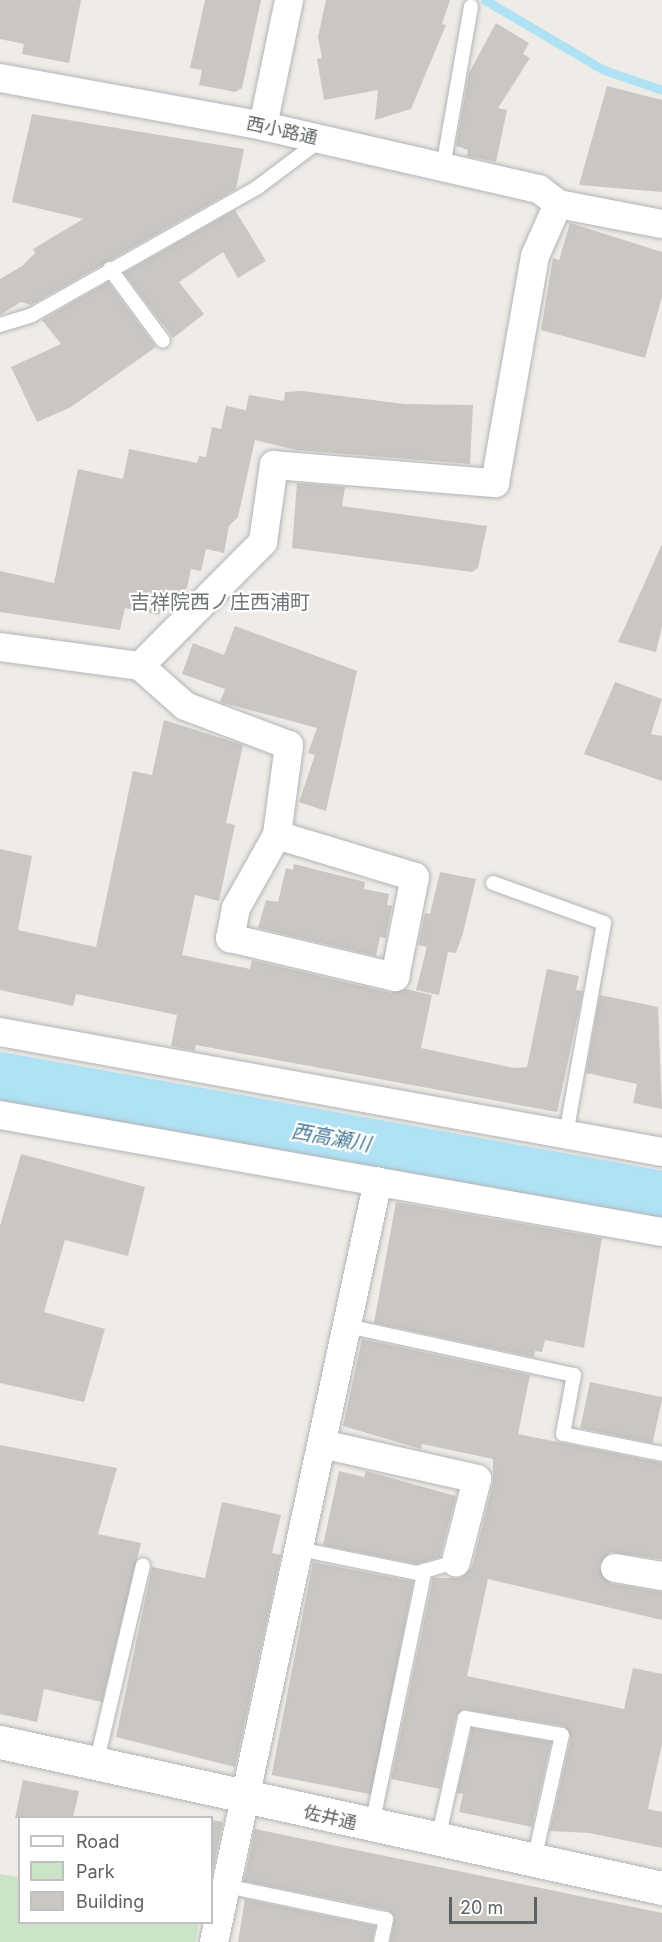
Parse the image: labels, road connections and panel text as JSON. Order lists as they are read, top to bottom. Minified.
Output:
{"streets":{"street":["西小路通","佐井通"]},"districts":["吉祥院西ノ庄西浦町"],"water":["西高瀬川"],"legend":["Road","Park","Building"],"scale_bar":"20 m"}
